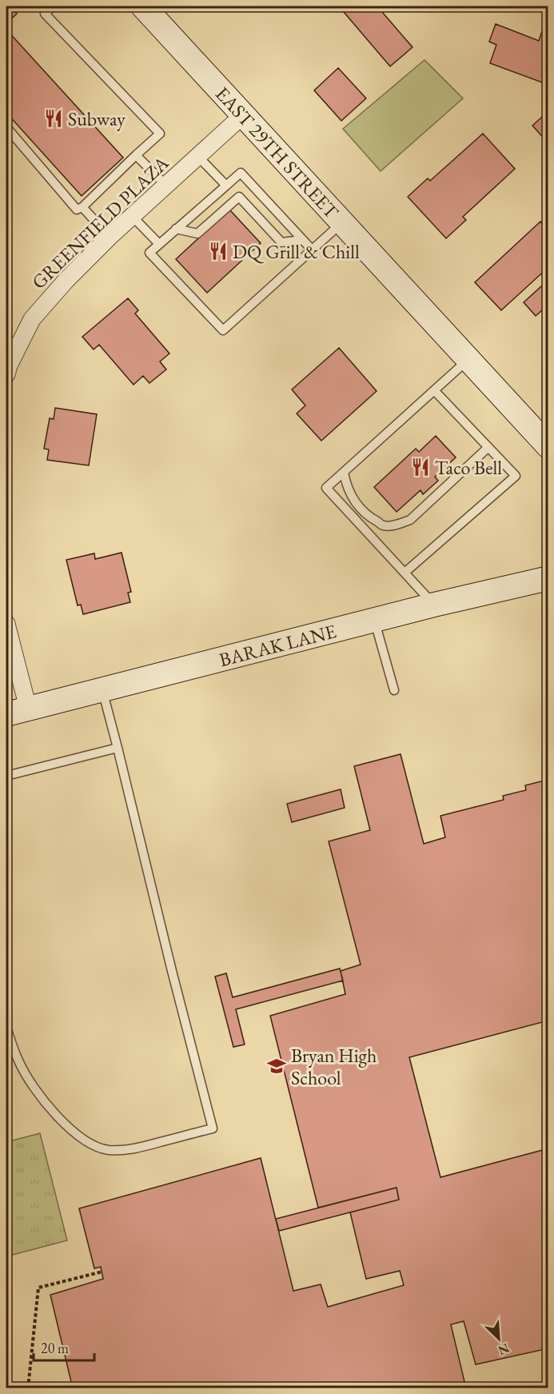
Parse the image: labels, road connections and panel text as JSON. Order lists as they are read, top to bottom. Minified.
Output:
{"streets":{"main road":["EAST 29TH STREET","BARAK LANE"],"street":["GREENFIELD PLAZA"]},"crossings":[["EAST 29TH STREET","GREENFIELD PLAZA"]],"places":{"restaurant":["Subway","DQ Grill & Chill","Taco Bell"],"school or university":["Bryan High School"]},"scale_bar":"20 m","north":"bottom right"}
